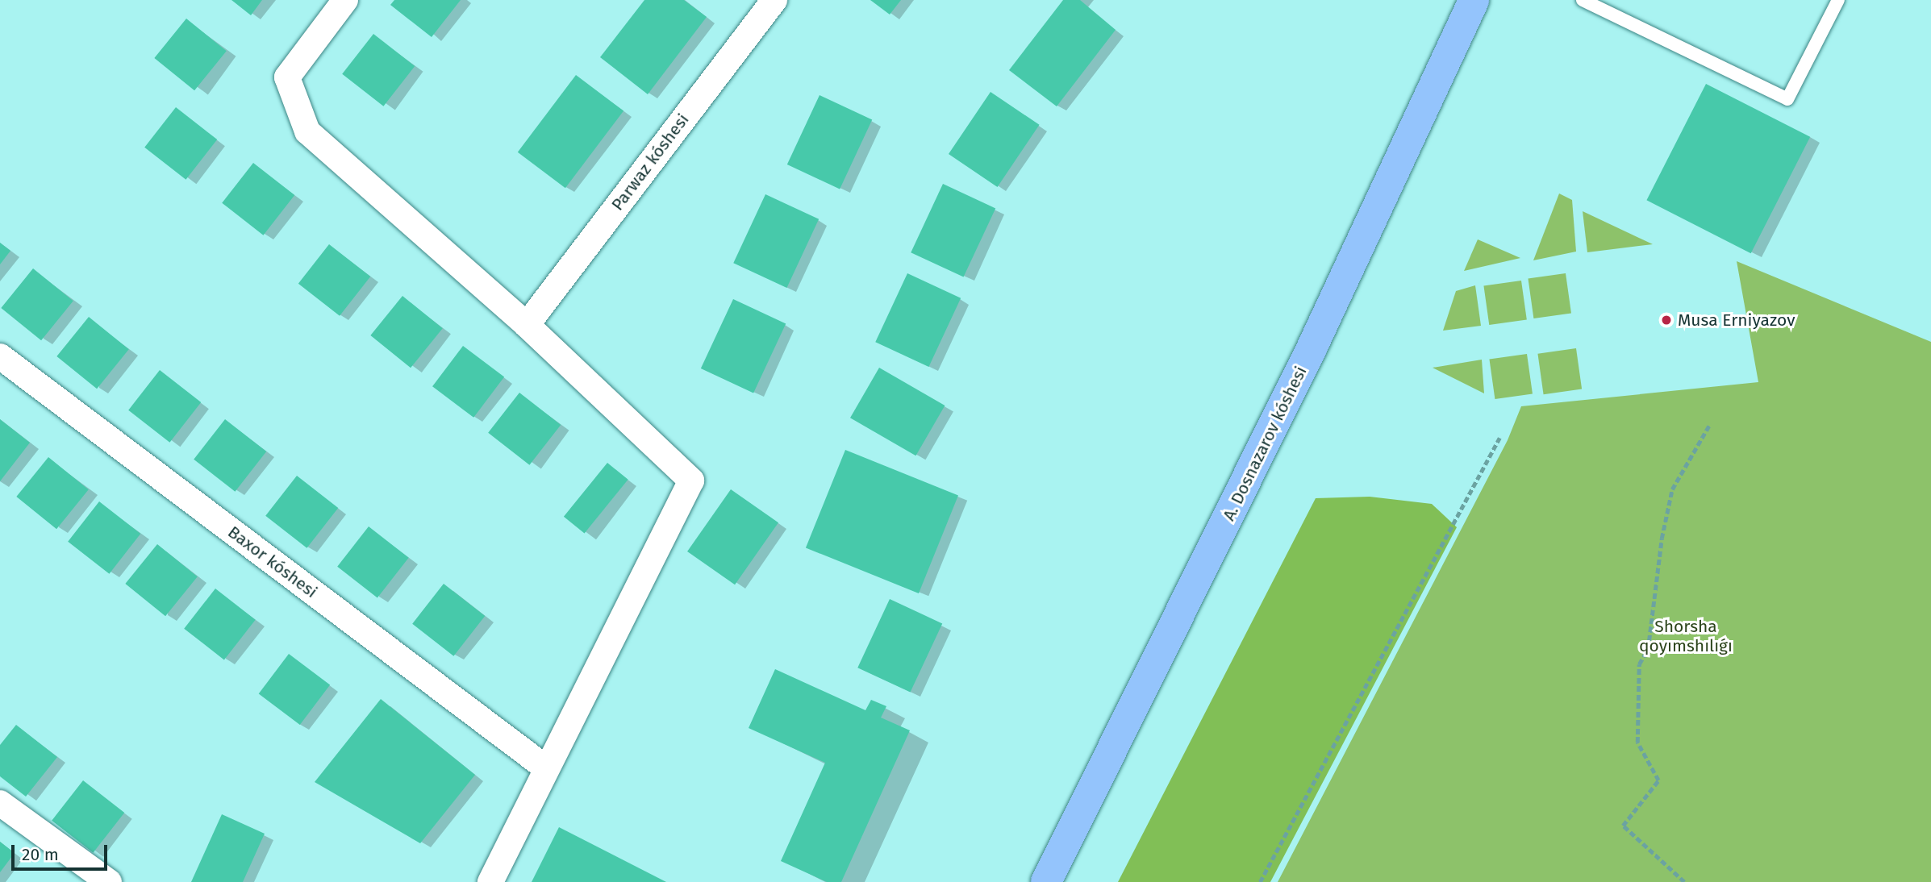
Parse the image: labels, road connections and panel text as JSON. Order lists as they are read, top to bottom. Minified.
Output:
{"streets":{"main road":["A. Dosnazarov kóshesi"],"street":["Parwaz kóshesi","Baxor kóshesi"]},"parks":["Shorsha qoyımshılıǵı"],"places":["Musa Erniyazov"],"scale_bar":"20 m"}
